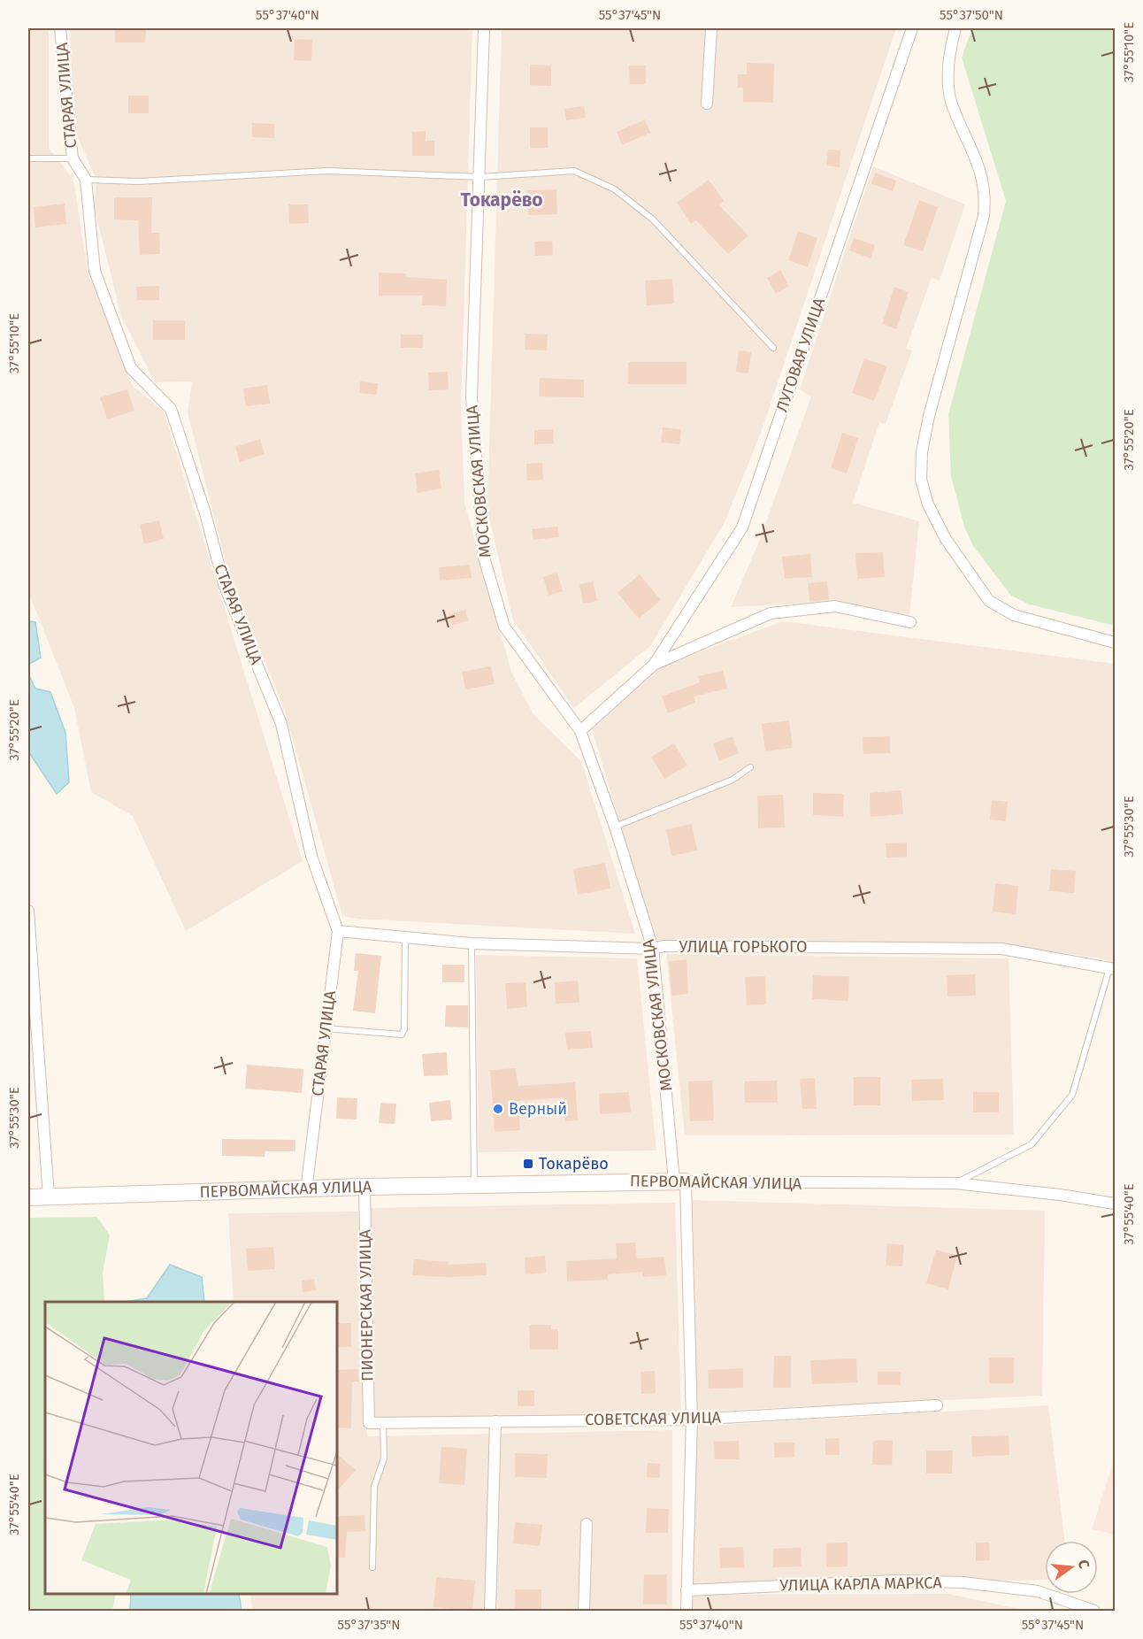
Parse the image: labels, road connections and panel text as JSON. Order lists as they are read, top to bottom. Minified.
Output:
{"streets":{"street":["СТАРАЯ УЛИЦА","ЛУГОВАЯ УЛИЦА","МОСКОВСКАЯ УЛИЦА","УЛИЦА ГОРЬКОГО","ПЕРВОМАЙСКАЯ УЛИЦА","ПИОНЕРСКАЯ УЛИЦА","СОВЕТСКАЯ УЛИЦА","УЛИЦА КАРЛА МАРКСА"]},"crossings":[["СТАРАЯ УЛИЦА","УЛИЦА ГОРЬКОГО"],["СТАРАЯ УЛИЦА","ПЕРВОМАЙСКАЯ УЛИЦА"],["МОСКОВСКАЯ УЛИЦА","УЛИЦА ГОРЬКОГО"],["МОСКОВСКАЯ УЛИЦА","ПЕРВОМАЙСКАЯ УЛИЦА"],["МОСКОВСКАЯ УЛИЦА","СОВЕТСКАЯ УЛИЦА"],["МОСКОВСКАЯ УЛИЦА","УЛИЦА КАРЛА МАРКСА"],["ПЕРВОМАЙСКАЯ УЛИЦА","ПИОНЕРСКАЯ УЛИЦА"],["ПИОНЕРСКАЯ УЛИЦА","СОВЕТСКАЯ УЛИЦА"]],"districts":["Токарёво"],"places":{"other":["Верный"],"transit":["Токарёво"]},"north":"right","coordinates":["55°37'40\"N","55°37'45\"N","55°37'50\"N","37°55'10\"E","37°55'20\"E","37°55'30\"E","37°55'40\"E","55°37'35\"N"]}
